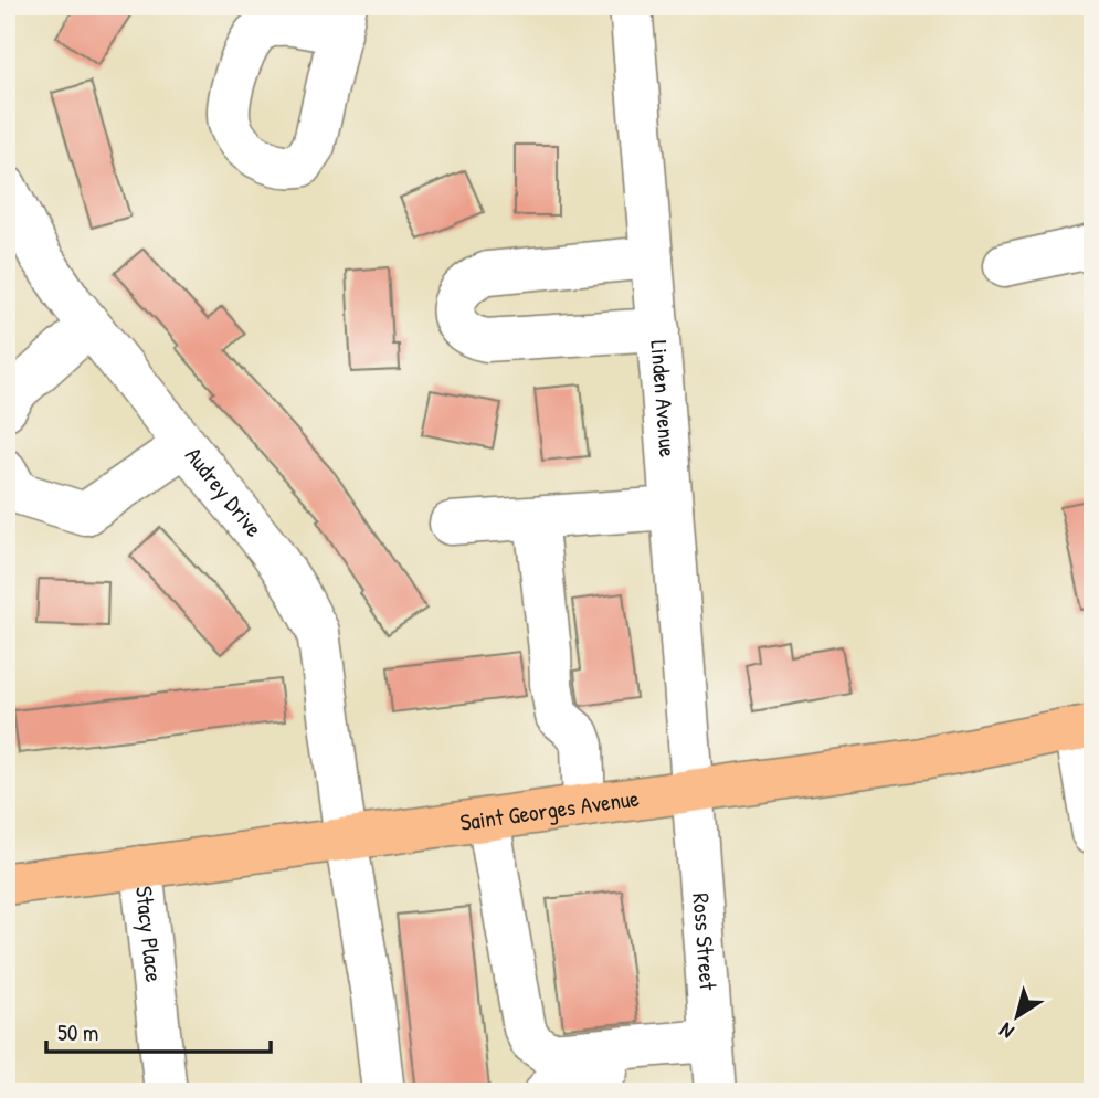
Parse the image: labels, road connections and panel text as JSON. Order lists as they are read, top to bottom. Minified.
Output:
{"streets":{"main road":["Saint Georges Avenue"],"street":["Linden Avenue","Audrey Drive","Stacy Place","Ross Street"]},"crossings":[["Linden Avenue","Saint Georges Avenue"],["Linden Avenue","Ross Street"],["Audrey Drive","Saint Georges Avenue"],["Saint Georges Avenue","Stacy Place"],["Saint Georges Avenue","Ross Street"]],"scale_bar":"50 m","north":"bottom left"}
